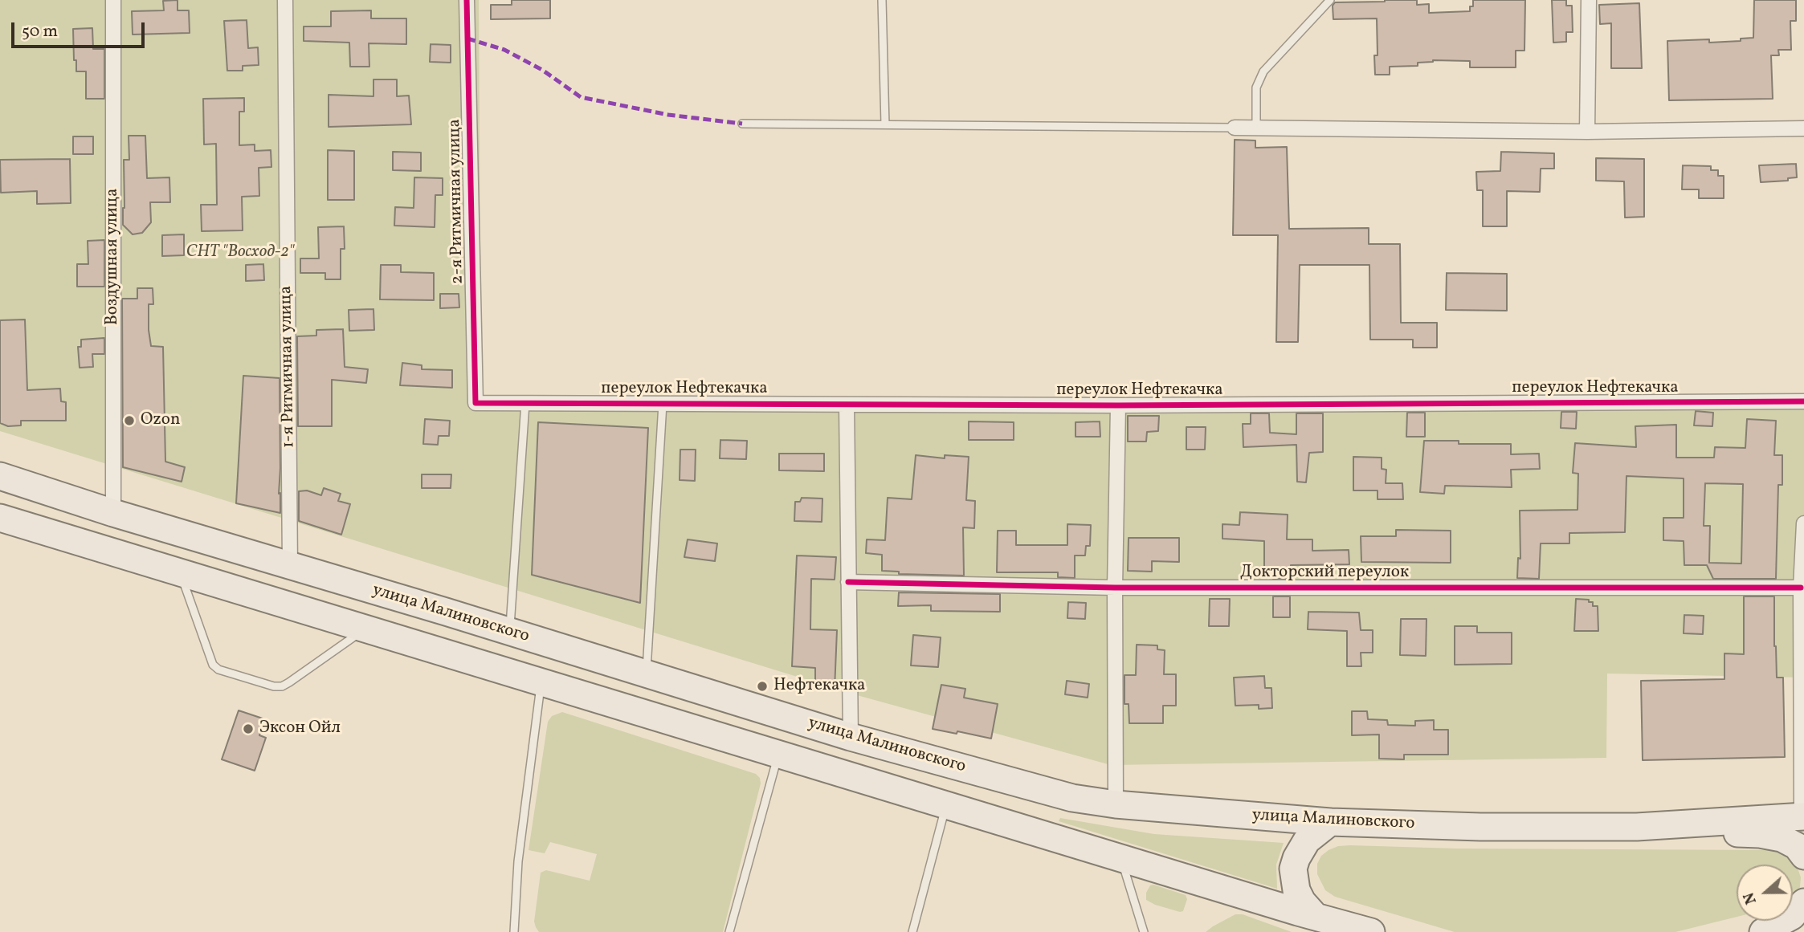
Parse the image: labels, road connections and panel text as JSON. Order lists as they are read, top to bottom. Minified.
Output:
{"streets":{"highway":["улица Малиновского"],"street":["2-я Ритмичная улица","Воздушная улица","1-я Ритмичная улица","переулок Нефтекачка","Докторский переулок"]},"crossings":[["2-я Ритмичная улица","переулок Нефтекачка"],["Воздушная улица","улица Малиновского"],["1-я Ритмичная улица","улица Малиновского"]],"parks":["СНТ \"Восход-2\""],"places":["Ozon","Нефтекачка","Эксон Ойл"],"scale_bar":"50 m","north":"left"}
